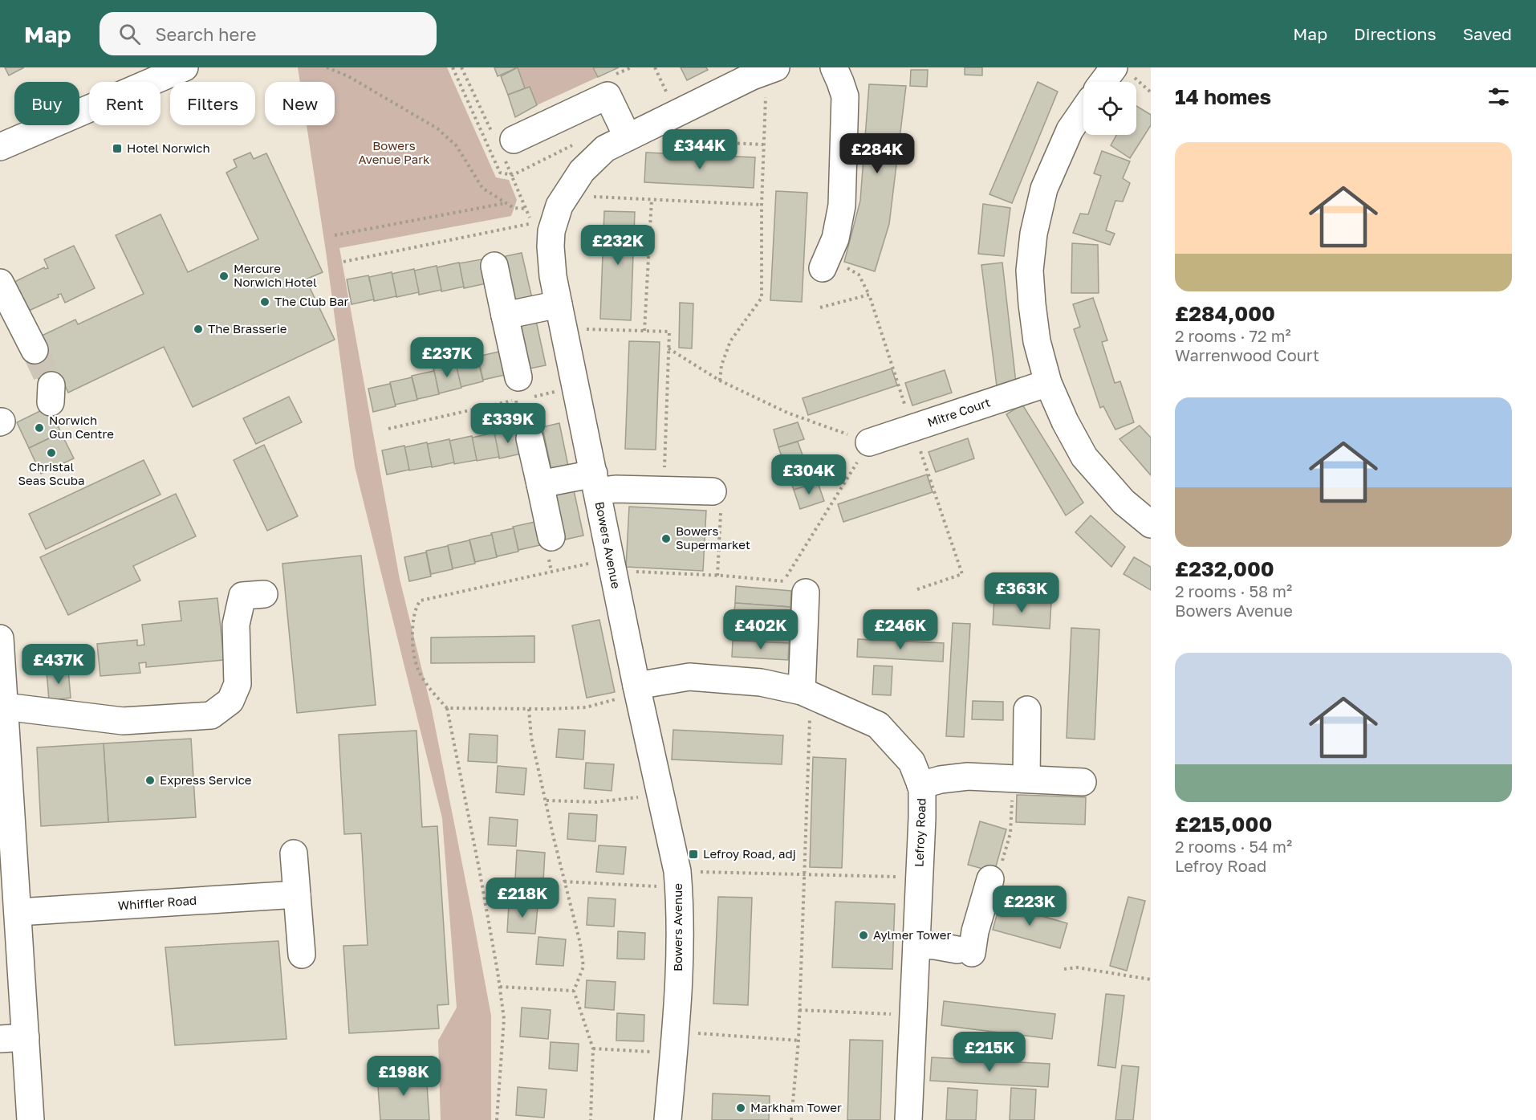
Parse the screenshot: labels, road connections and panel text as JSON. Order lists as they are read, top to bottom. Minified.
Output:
{"streets":{"main road":["Mitre Court","Bowers Avenue","Lefroy Road","Whiffler Road"]},"crossings":[["Bowers Avenue","Lefroy Road"]],"parks":["Bowers Avenue Park"],"places":{"transit":["Hotel Norwich","Lefroy Road, adj"],"other":["Mercure Norwich Hotel","The Club Bar","The Brasserie","Norwich Gun Centre","Christal Seas Scuba","Bowers Supermarket","Express Service","Aylmer Tower","Markham Tower"]},"page":{"header":"Map","search":"Search here","nav":["Map","Directions","Saved"],"heading":"14 homes","chip":["Buy","Rent","Filters","New"],"list":[{"name":"£284,000","note":"2 rooms · 72 m² · Warrenwood Court"},{"name":"£232,000","note":"2 rooms · 58 m² · Bowers Avenue"},{"name":"£215,000","note":"2 rooms · 54 m² · Lefroy Road"}],"price":["£344K","£284K","£232K","£237K","£339K","£304K","£363K","£402K","£246K","£437K","£218K","£223K","£215K","£198K"]}}
